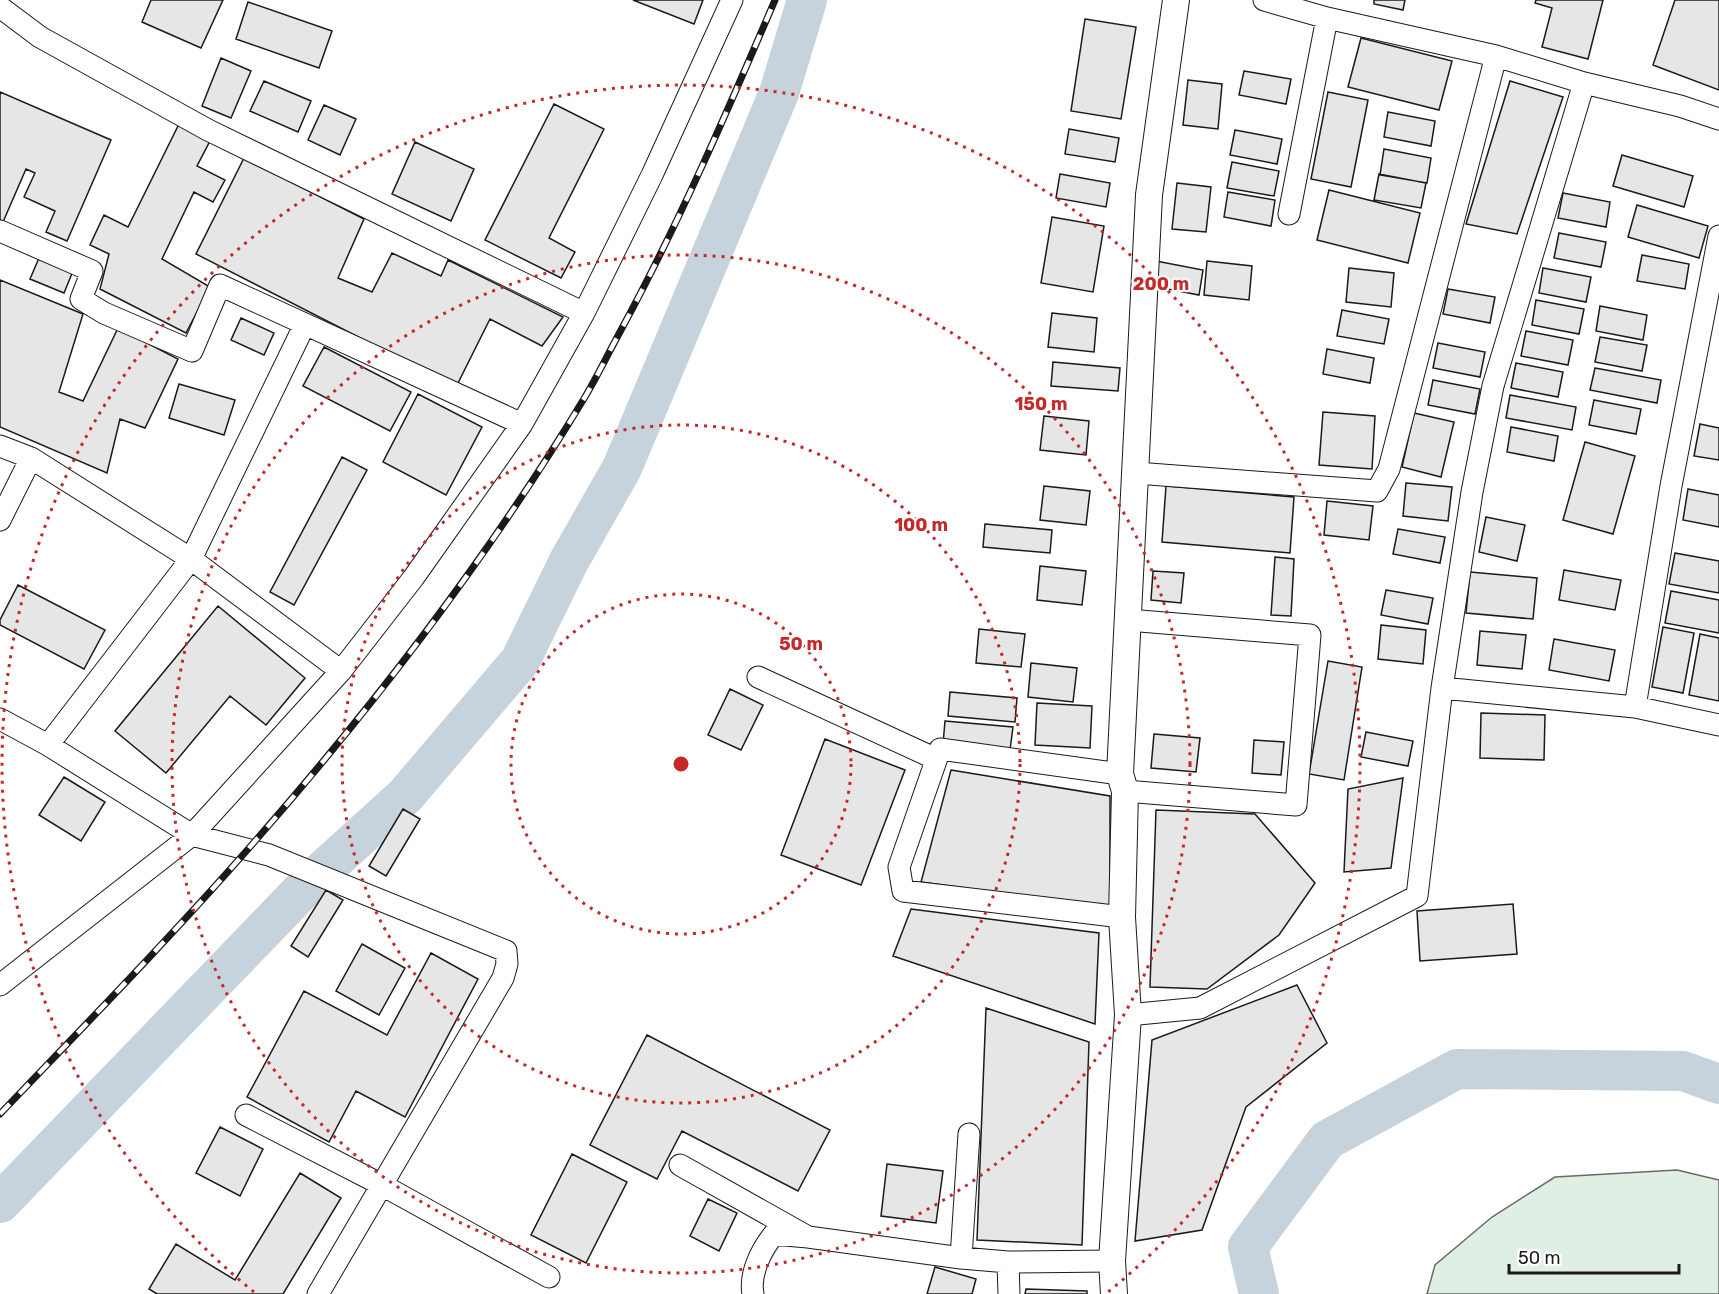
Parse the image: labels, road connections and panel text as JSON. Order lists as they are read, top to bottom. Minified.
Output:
{"scale_bar":"50 m","rings":["200 m","150 m","100 m","50 m"]}
